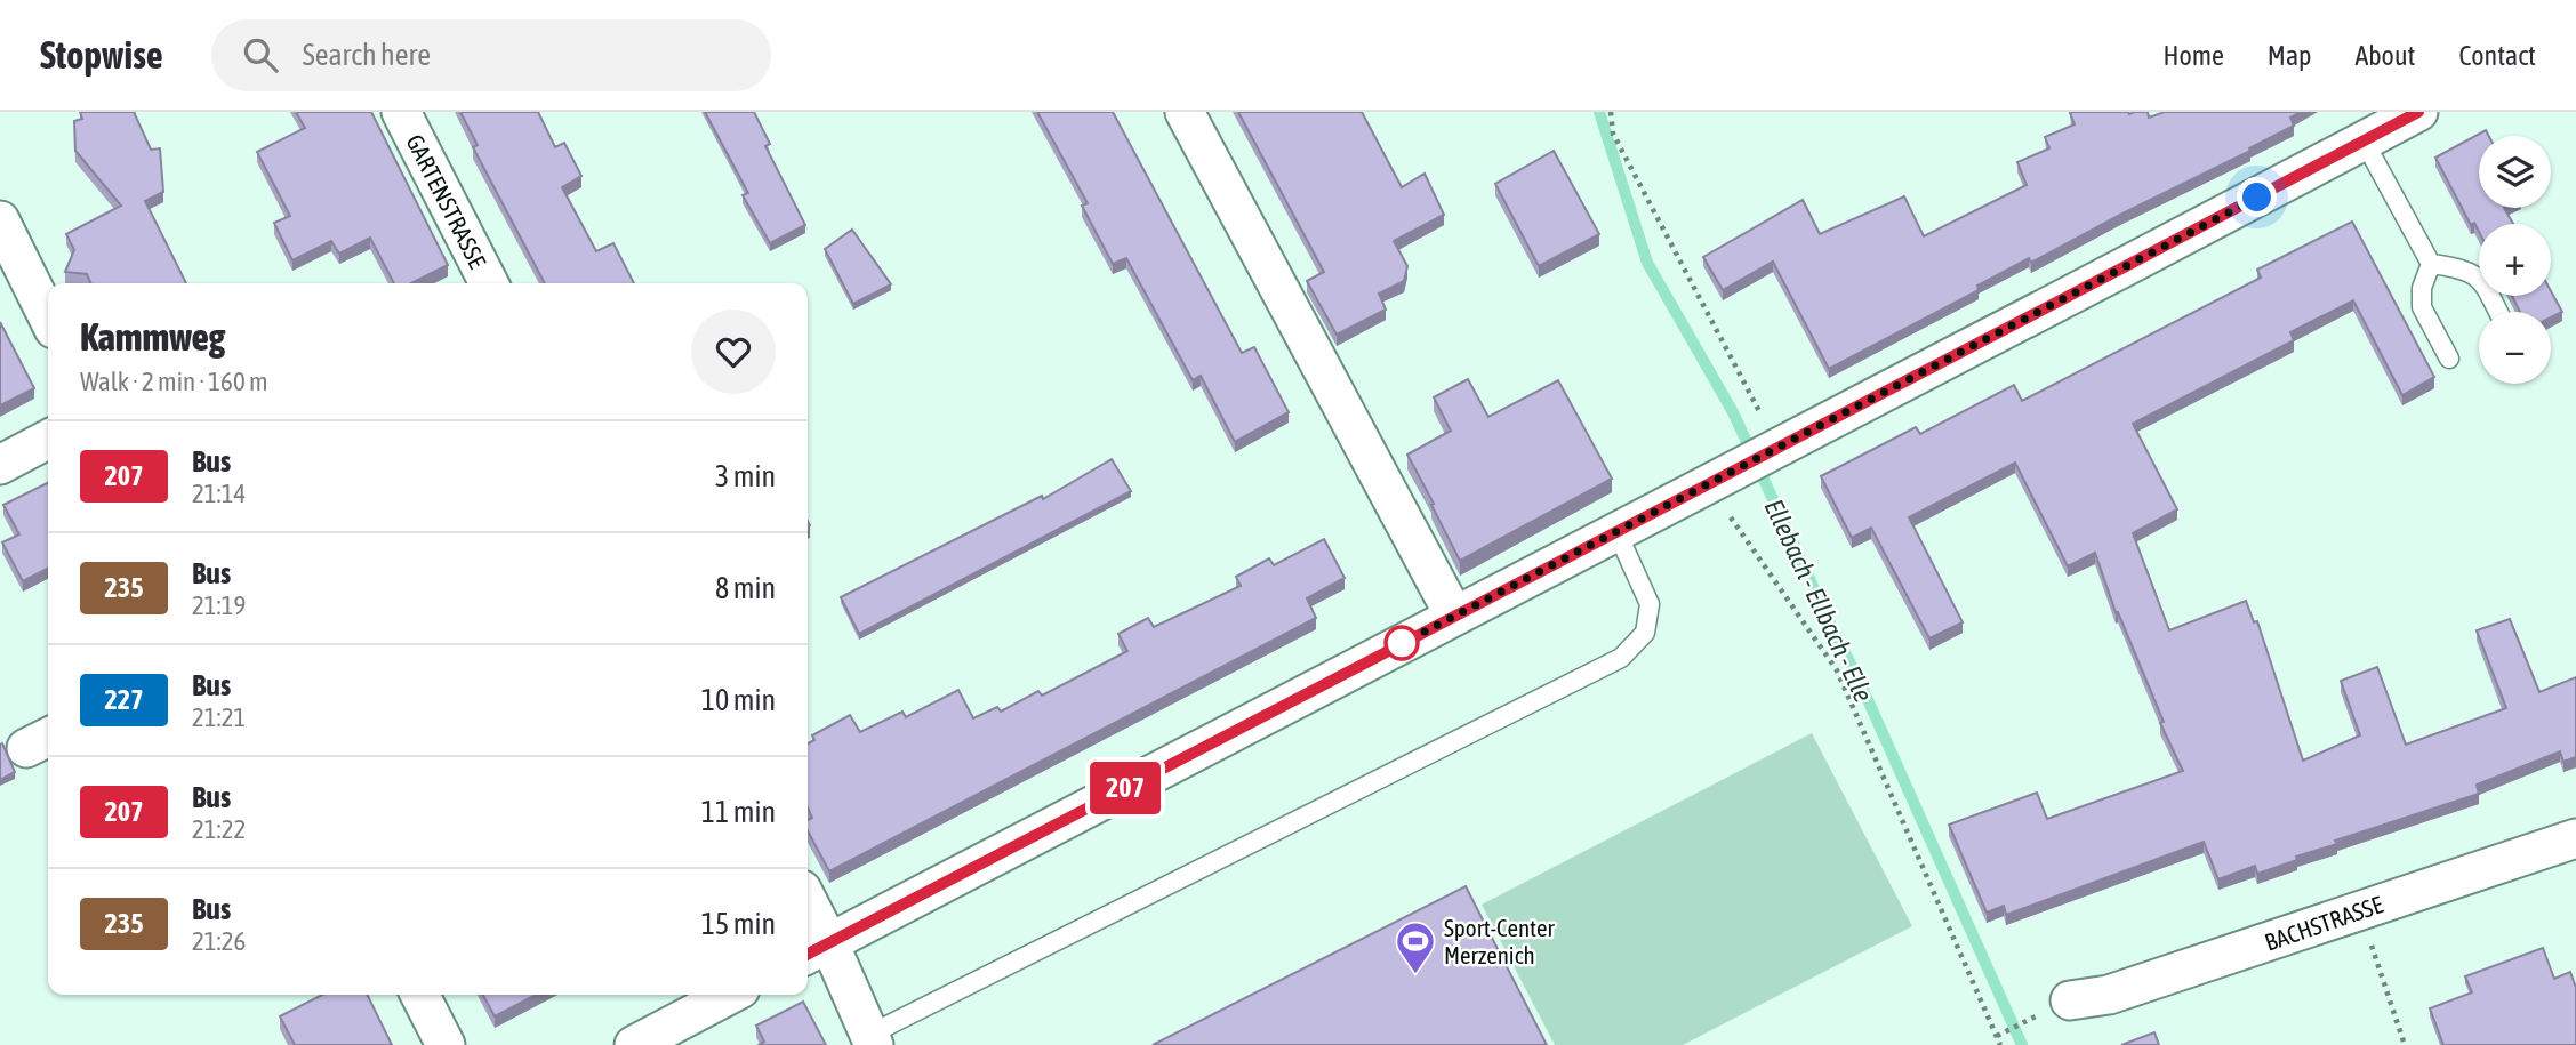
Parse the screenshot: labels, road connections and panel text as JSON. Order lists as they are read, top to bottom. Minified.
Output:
{"streets":{"street":["GARTENSTRASSE","BACHSTRASSE"]},"water":["Ellebach - Ellbach - Elle"],"places":{"sports":["Sport-Center Merzenich"]},"lines":["bus line 207"],"page":{"header":"Stopwise","search":"Search here","nav":["Home","Map","About","Contact"],"on_map":"207","map_buttons":["+","−"],"heading":["Kammweg","Walk · 2 min · 160 m"],"list":[{"mark":"207","name":"Bus","note":"21:14","value":"3 min"},{"mark":"235","name":"Bus","note":"21:19","value":"8 min"},{"mark":"227","name":"Bus","note":"21:21","value":"10 min"},{"mark":"207","name":"Bus","note":"21:22","value":"11 min"},{"mark":"235","name":"Bus","note":"21:26","value":"15 min"}]}}
